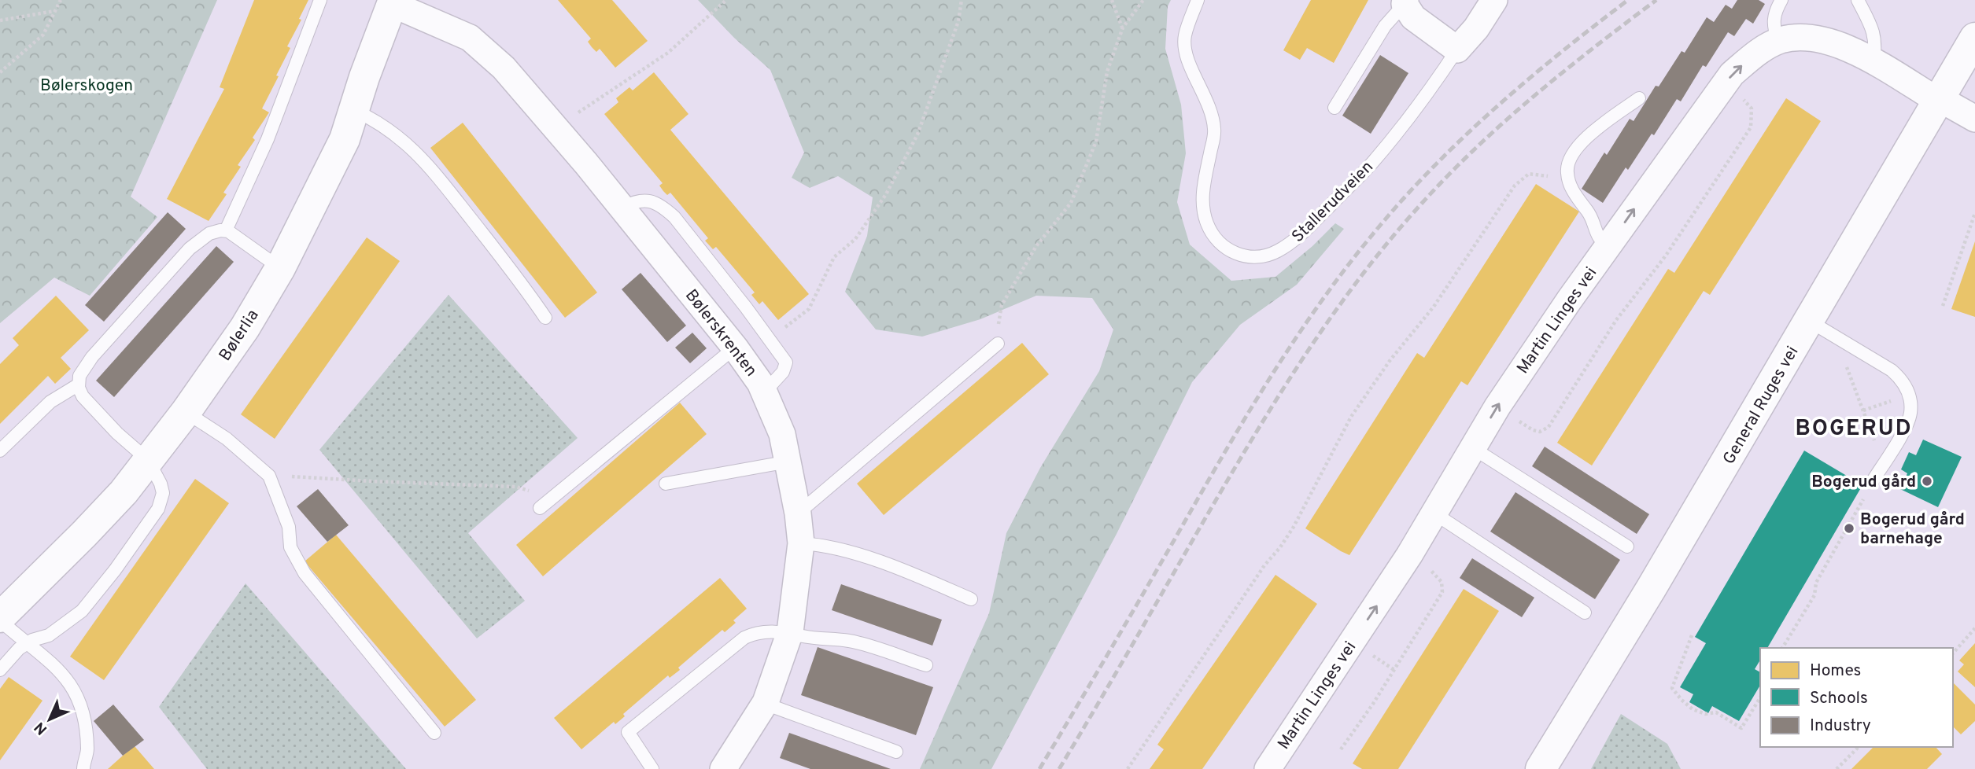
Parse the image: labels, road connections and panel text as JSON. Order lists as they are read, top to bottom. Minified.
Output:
{"streets":{"main road":["Bølerlia","General Ruges vei"],"street":["Stallerudveien","Martin Linges vei","Bølerskrenten"]},"crossings":[["Martin Linges vei","General Ruges vei"],["Bølerskrenten","Bølerlia"]],"one_way":["Martin Linges vei"],"districts":["BOGERUD"],"parks":["Bølerskogen"],"places":["Bogerud gård","Bogerud gård barnehage"],"legend":["Homes","Schools","Industry"],"north":"bottom left"}
